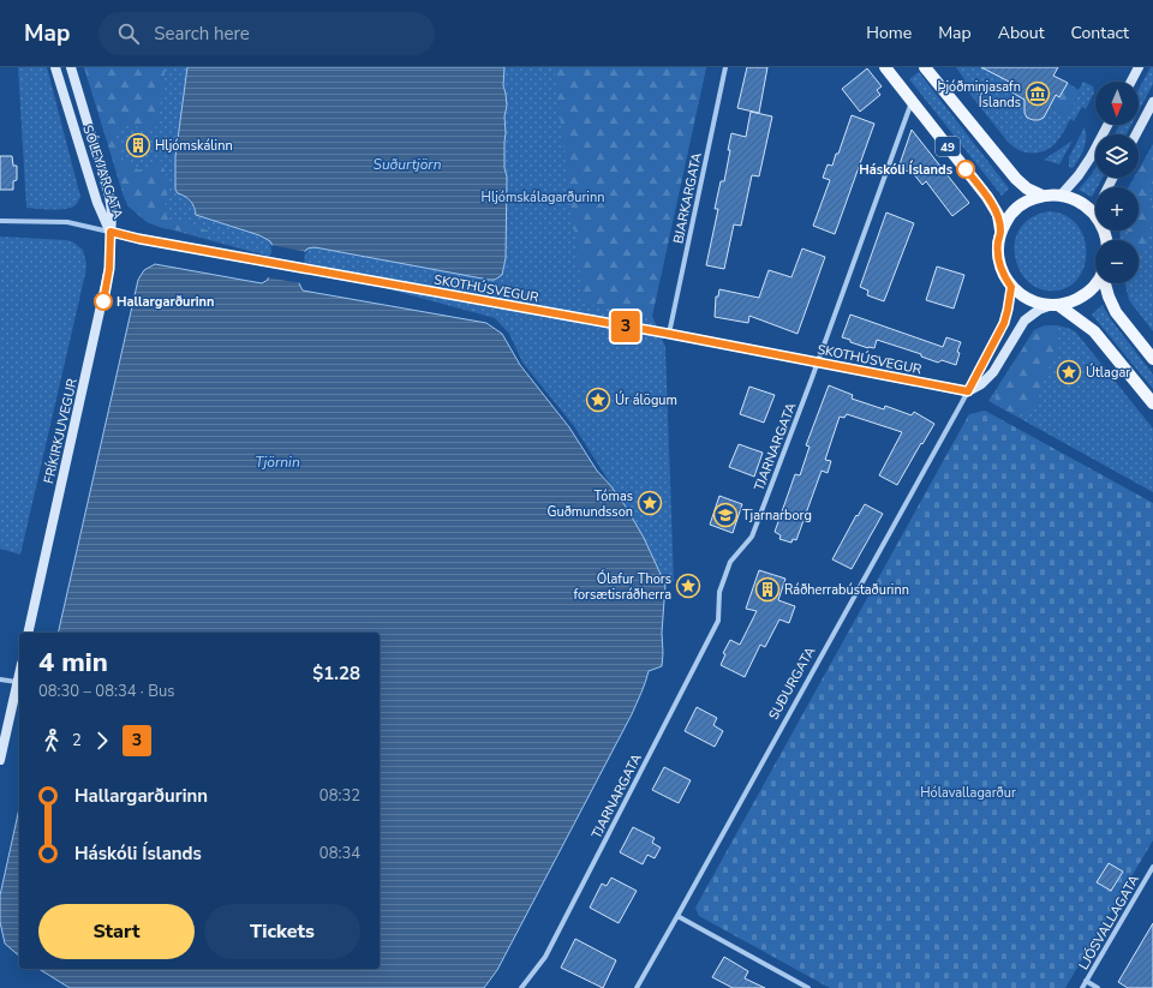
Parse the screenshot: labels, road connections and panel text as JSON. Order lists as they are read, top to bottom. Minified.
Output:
{"streets":{"main road":["49"],"street":["SÓLEYJARGATA","BJARKARGATA","SKOTHÚSVEGUR","FRÍKIRKJUVEGUR","TJARNARGATA","SUÐURGATA","LJÓSVALLAGATA"]},"crossings":[["49","TJARNARGATA"],["49","SUÐURGATA"],["SÓLEYJARGATA","SKOTHÚSVEGUR"],["SÓLEYJARGATA","FRÍKIRKJUVEGUR"],["BJARKARGATA","SKOTHÚSVEGUR"],["SKOTHÚSVEGUR","FRÍKIRKJUVEGUR"],["SKOTHÚSVEGUR","TJARNARGATA"],["SKOTHÚSVEGUR","SUÐURGATA"]],"water":["Suðurtjörn","Tjörnin"],"parks":["Hljómskálagarðurinn","Hólavallagarður"],"places":{"museum":["Þjóðminjasafn Íslands"],"building":["Hljómskálinn","Ráðherrabústaðurinn"],"other":["Háskóli Íslands","Hallargarðurinn"],"place":["Útlagar","Úr álögum","Tómas Guðmundsson","Ólafur Thors forsætisráðherra"],"school or university":["Tjarnarborg"]},"lines":["bus line 3"],"north":"bottom","page":{"header":"Map","search":"Search here","nav":["Home","Map","About","Contact"],"on_map":"3","map_buttons":["+","−"],"heading":["4 min","08:30 – 08:34 · Bus","$1.28"],"legs":["2","3"],"list":[{"name":"Hallargarðurinn","value":"08:32"},{"name":"Háskóli Íslands","value":"08:34"}],"buttons":["Start","Tickets"]}}
